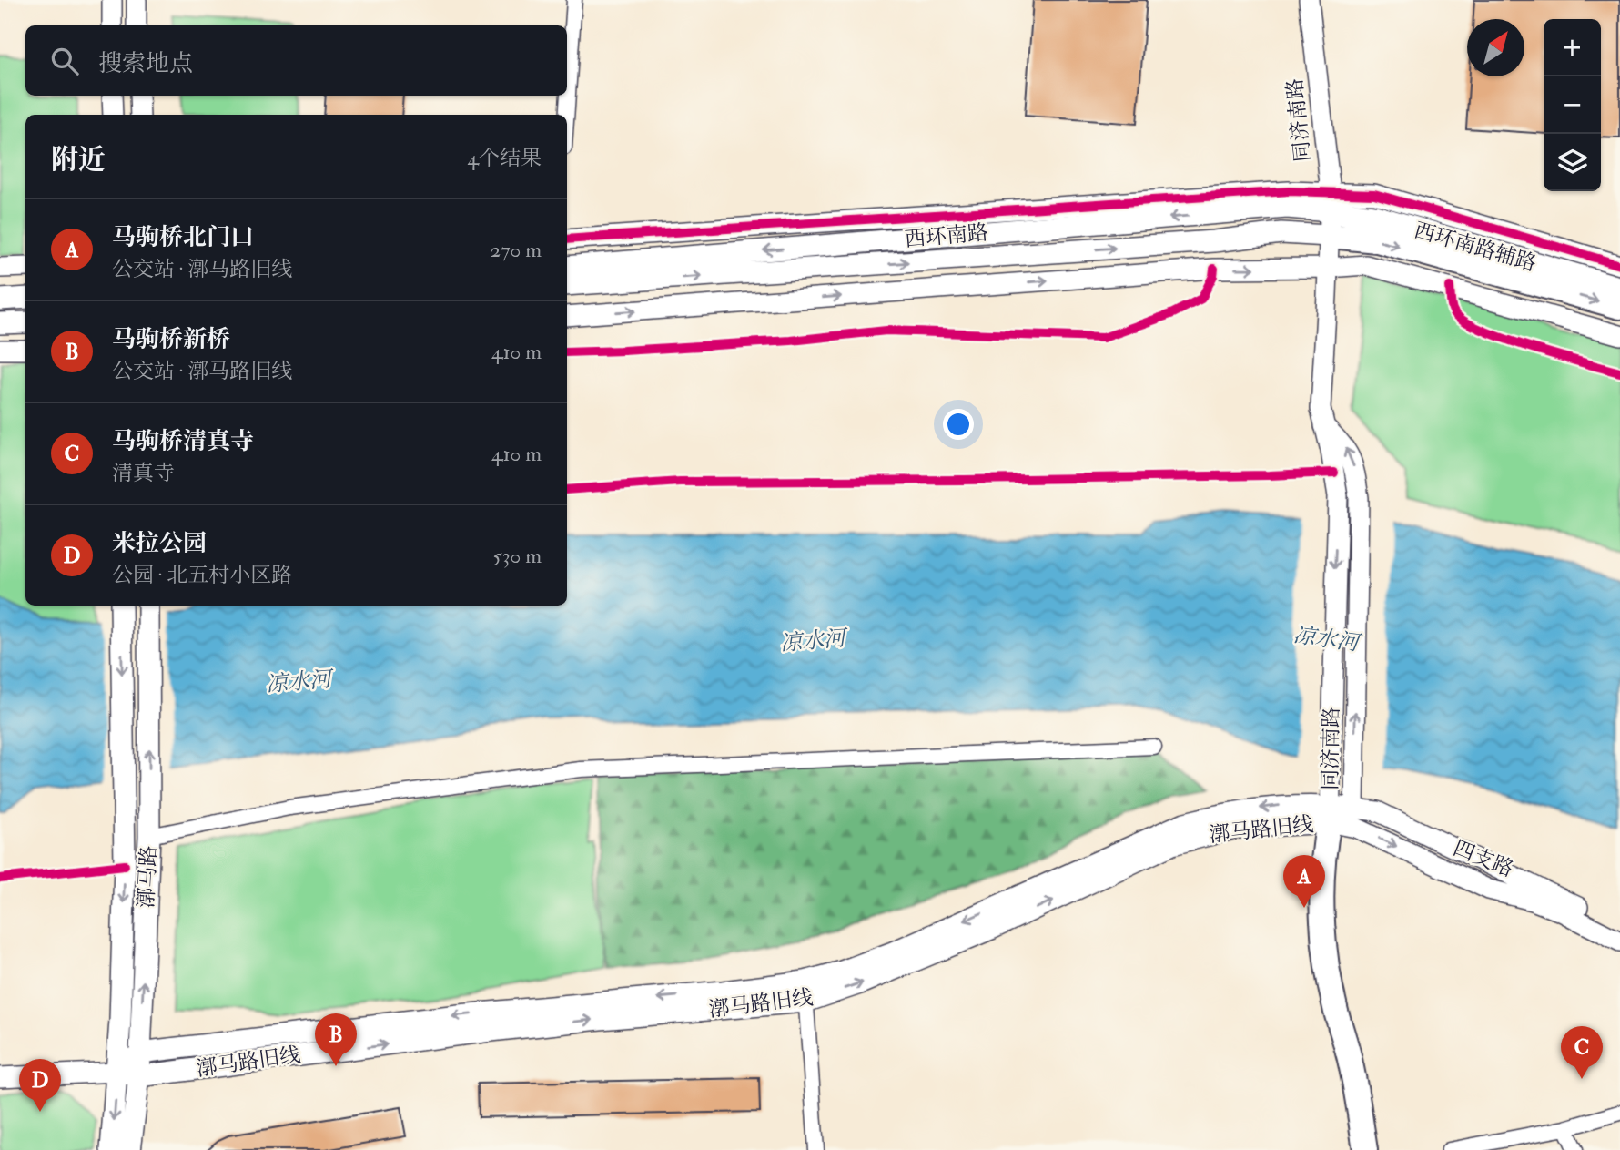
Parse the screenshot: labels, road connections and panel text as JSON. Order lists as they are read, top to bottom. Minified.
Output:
{"streets":{"main road":["西环南路","西环南路辅路","漷马路旧线","漷马路"],"street":["同济南路","四支路"]},"crossings":[["同济南路","西环南路"],["同济南路","西环南路辅路"],["同济南路","漷马路旧线"],["同济南路","四支路"],["西环南路","西环南路辅路"],["漷马路旧线","四支路"],["漷马路旧线","漷马路"]],"water":["凉水河"],"north":"top right","page":{"map_buttons":["+","−"],"search":"搜索地点","heading":["附近","4个结果"],"list":[{"mark":"A","name":"马驹桥北门口","note":"公交站 · 漷马路旧线","value":"270 m"},{"mark":"B","name":"马驹桥新桥","note":"公交站 · 漷马路旧线","value":"410 m"},{"mark":"C","name":"马驹桥清真寺","note":"清真寺","value":"410 m"},{"mark":"D","name":"米拉公园","note":"公园 · 北五村小区路","value":"530 m"}],"pins":["A","B","C","D"]}}
